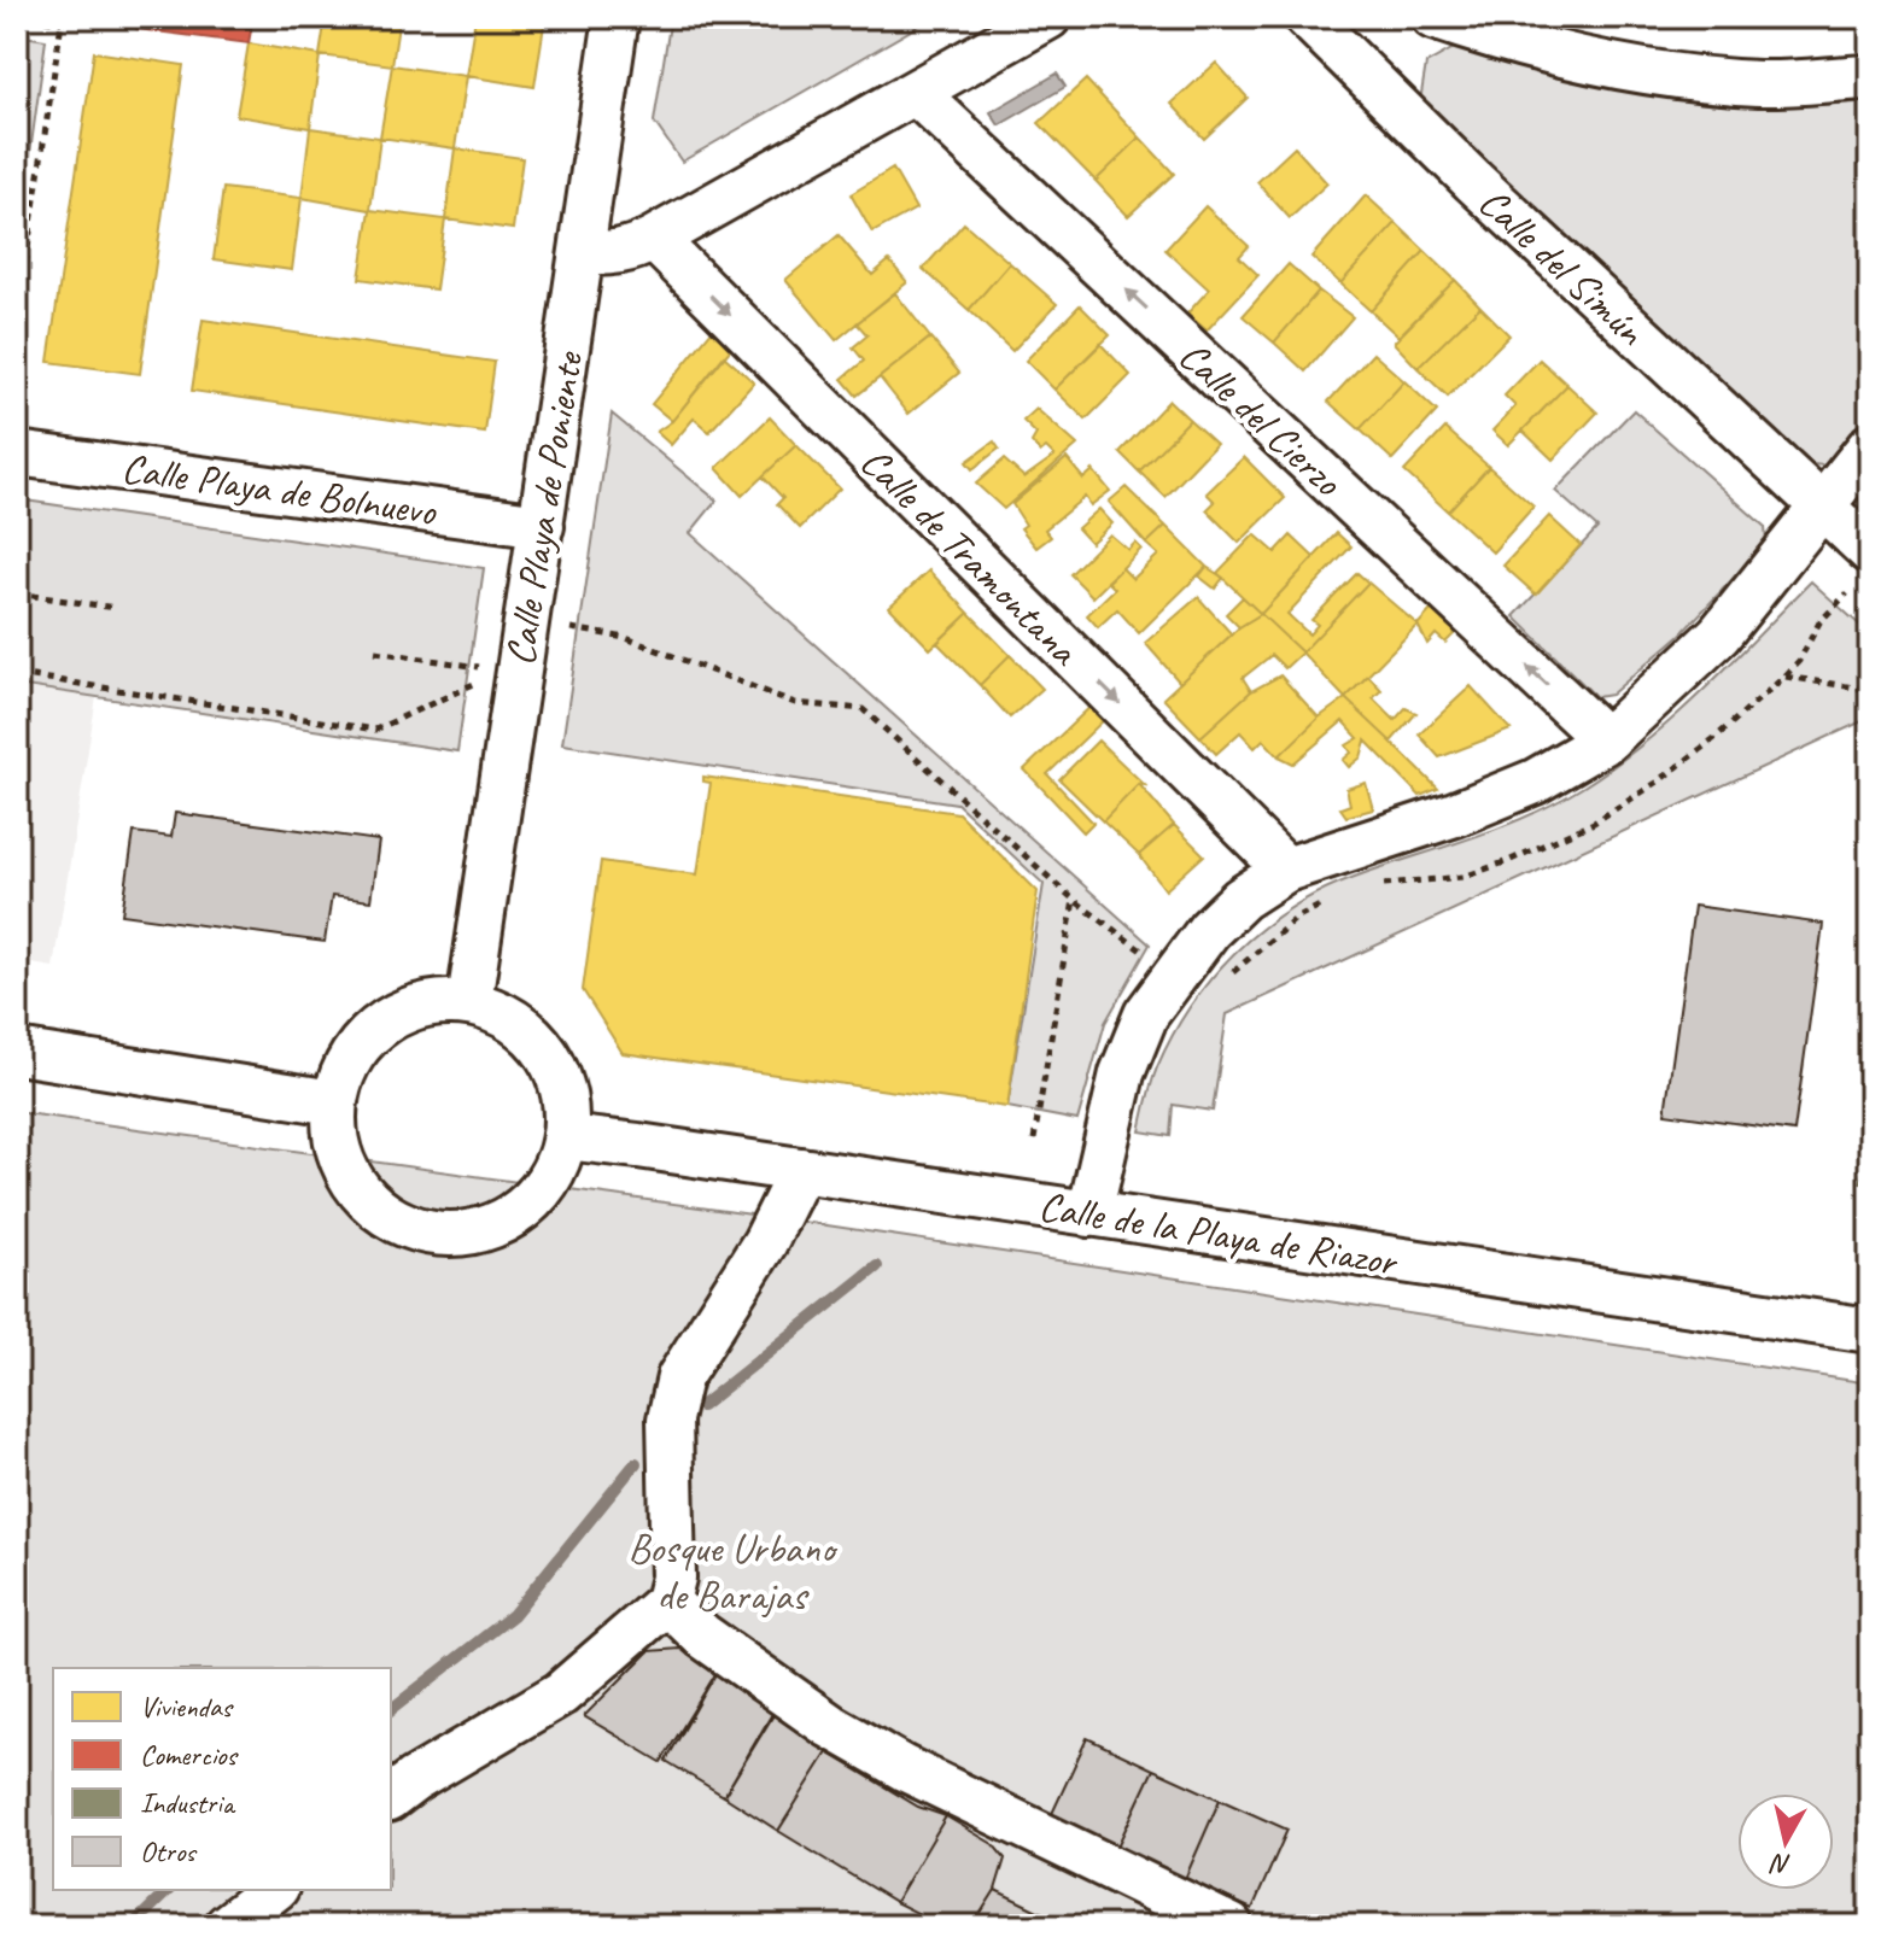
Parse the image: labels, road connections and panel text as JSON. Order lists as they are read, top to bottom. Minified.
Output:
{"streets":{"street":["Calle del Simún","Calle del Cierzo","Calle Playa de Bolnuevo","Calle Playa de Poniente","Calle de Tramontana","Calle de la Playa de Riazor"]},"crossings":[["Calle Playa de Bolnuevo","Calle Playa de Poniente"],["Calle Playa de Poniente","Calle de la Playa de Riazor"]],"one_way":["Calle del Cierzo","Calle de Tramontana"],"parks":["Bosque Urbano de Barajas"],"legend":["Viviendas","Comercios","Industria","Otros"],"north":"bottom"}
